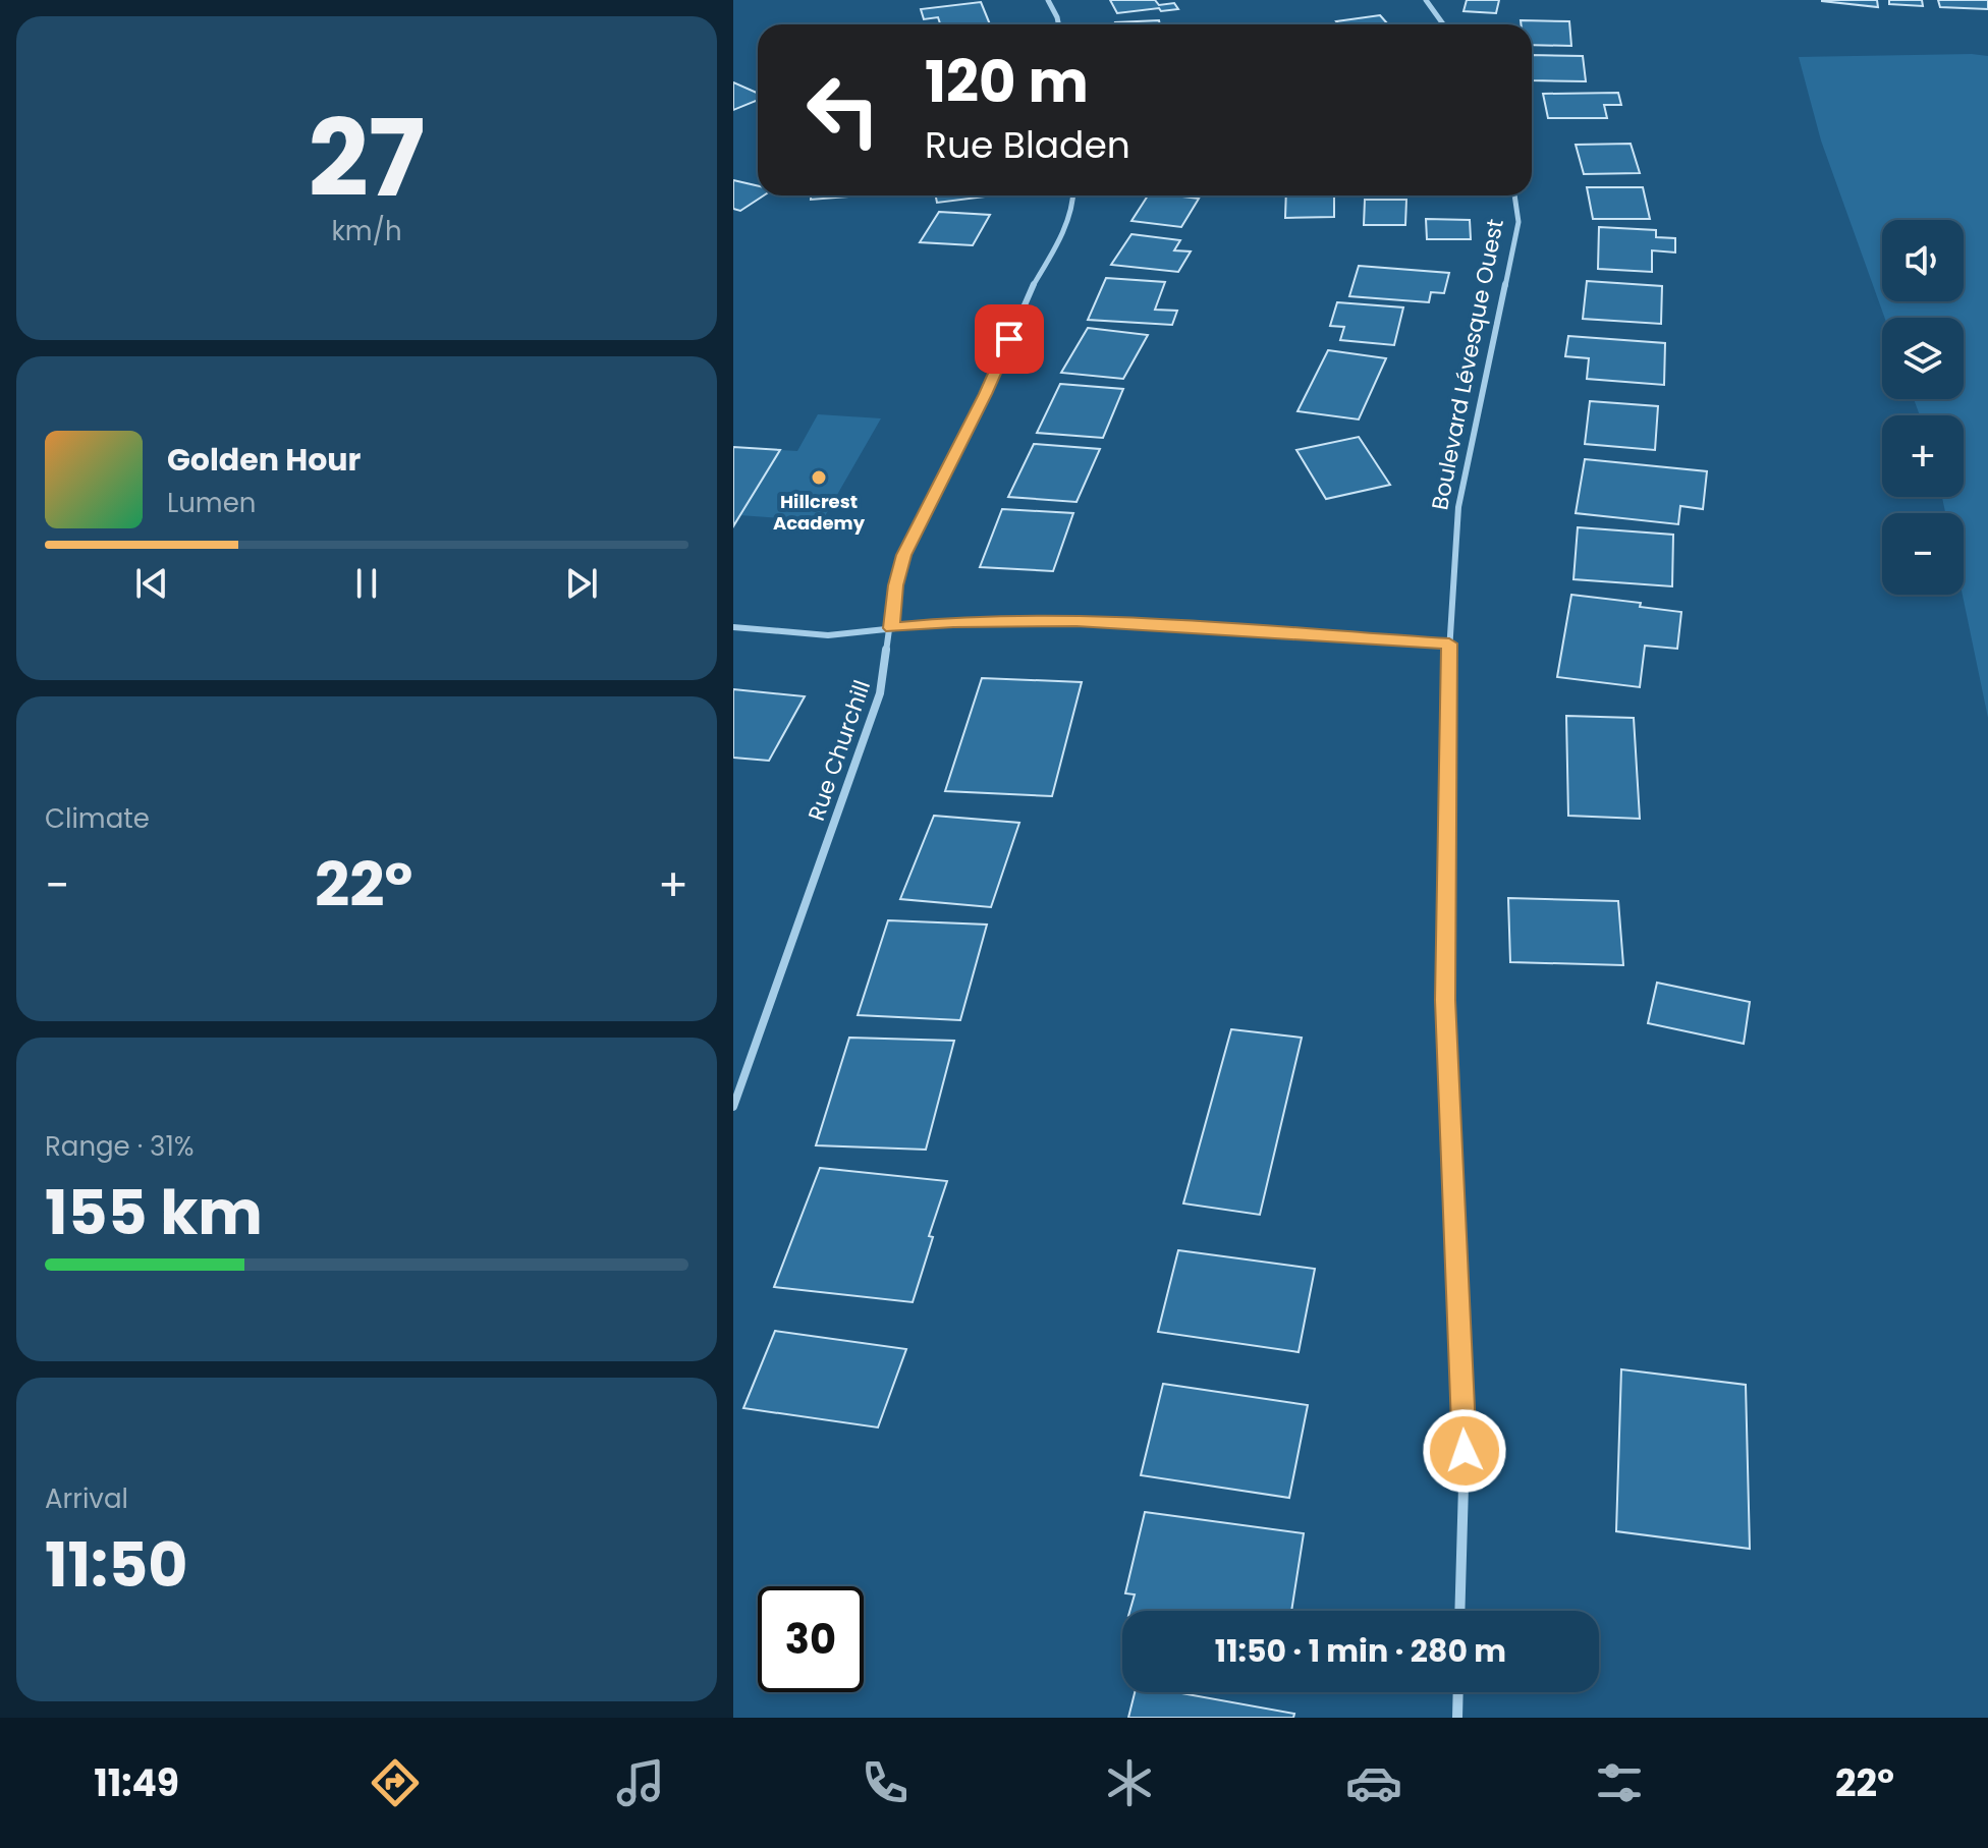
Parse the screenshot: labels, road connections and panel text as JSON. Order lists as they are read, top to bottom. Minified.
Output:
{"streets":{"street":["Boulevard Lévesque Ouest","Rue Churchill"]},"places":["Hillcrest Academy"],"page":{"tile":[["27","km/h"],"Climate",["Range · 31%","155 km"],["Arrival","11:50"]],"turn":["120 m","Rue Bladen"],"map_buttons":["+","−"],"song":["Golden Hour","Lumen"],"heat":["−","22°","+"],"limit":"30","trip":"11:50 · 1 min · 280 m","tabs":["11:49","22°"]}}
